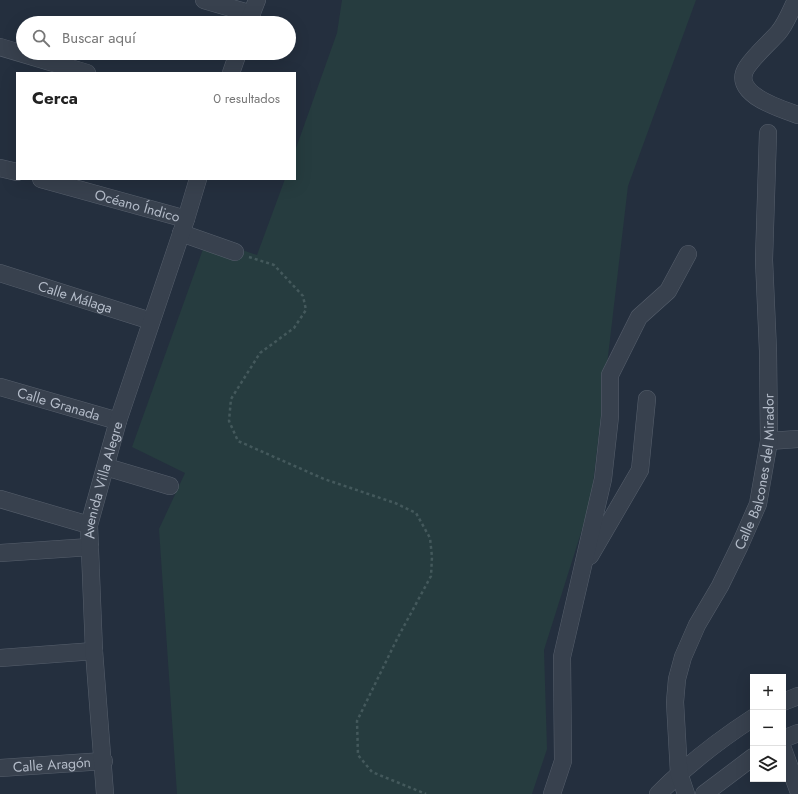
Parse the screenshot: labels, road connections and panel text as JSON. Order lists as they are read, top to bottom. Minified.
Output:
{"streets":{"street":["Océano Índico","Calle Málaga","Calle Granada","Calle Balcones del Mirador","Avenida Villa Alegre","Calle Aragón"]},"crossings":[["Océano Índico","Avenida Villa Alegre"],["Calle Málaga","Avenida Villa Alegre"],["Calle Granada","Avenida Villa Alegre"],["Avenida Villa Alegre","Calle Aragón"]],"page":{"search":"Buscar aquí","heading":["Cerca","0 resultados"],"map_buttons":["+","−"]}}
